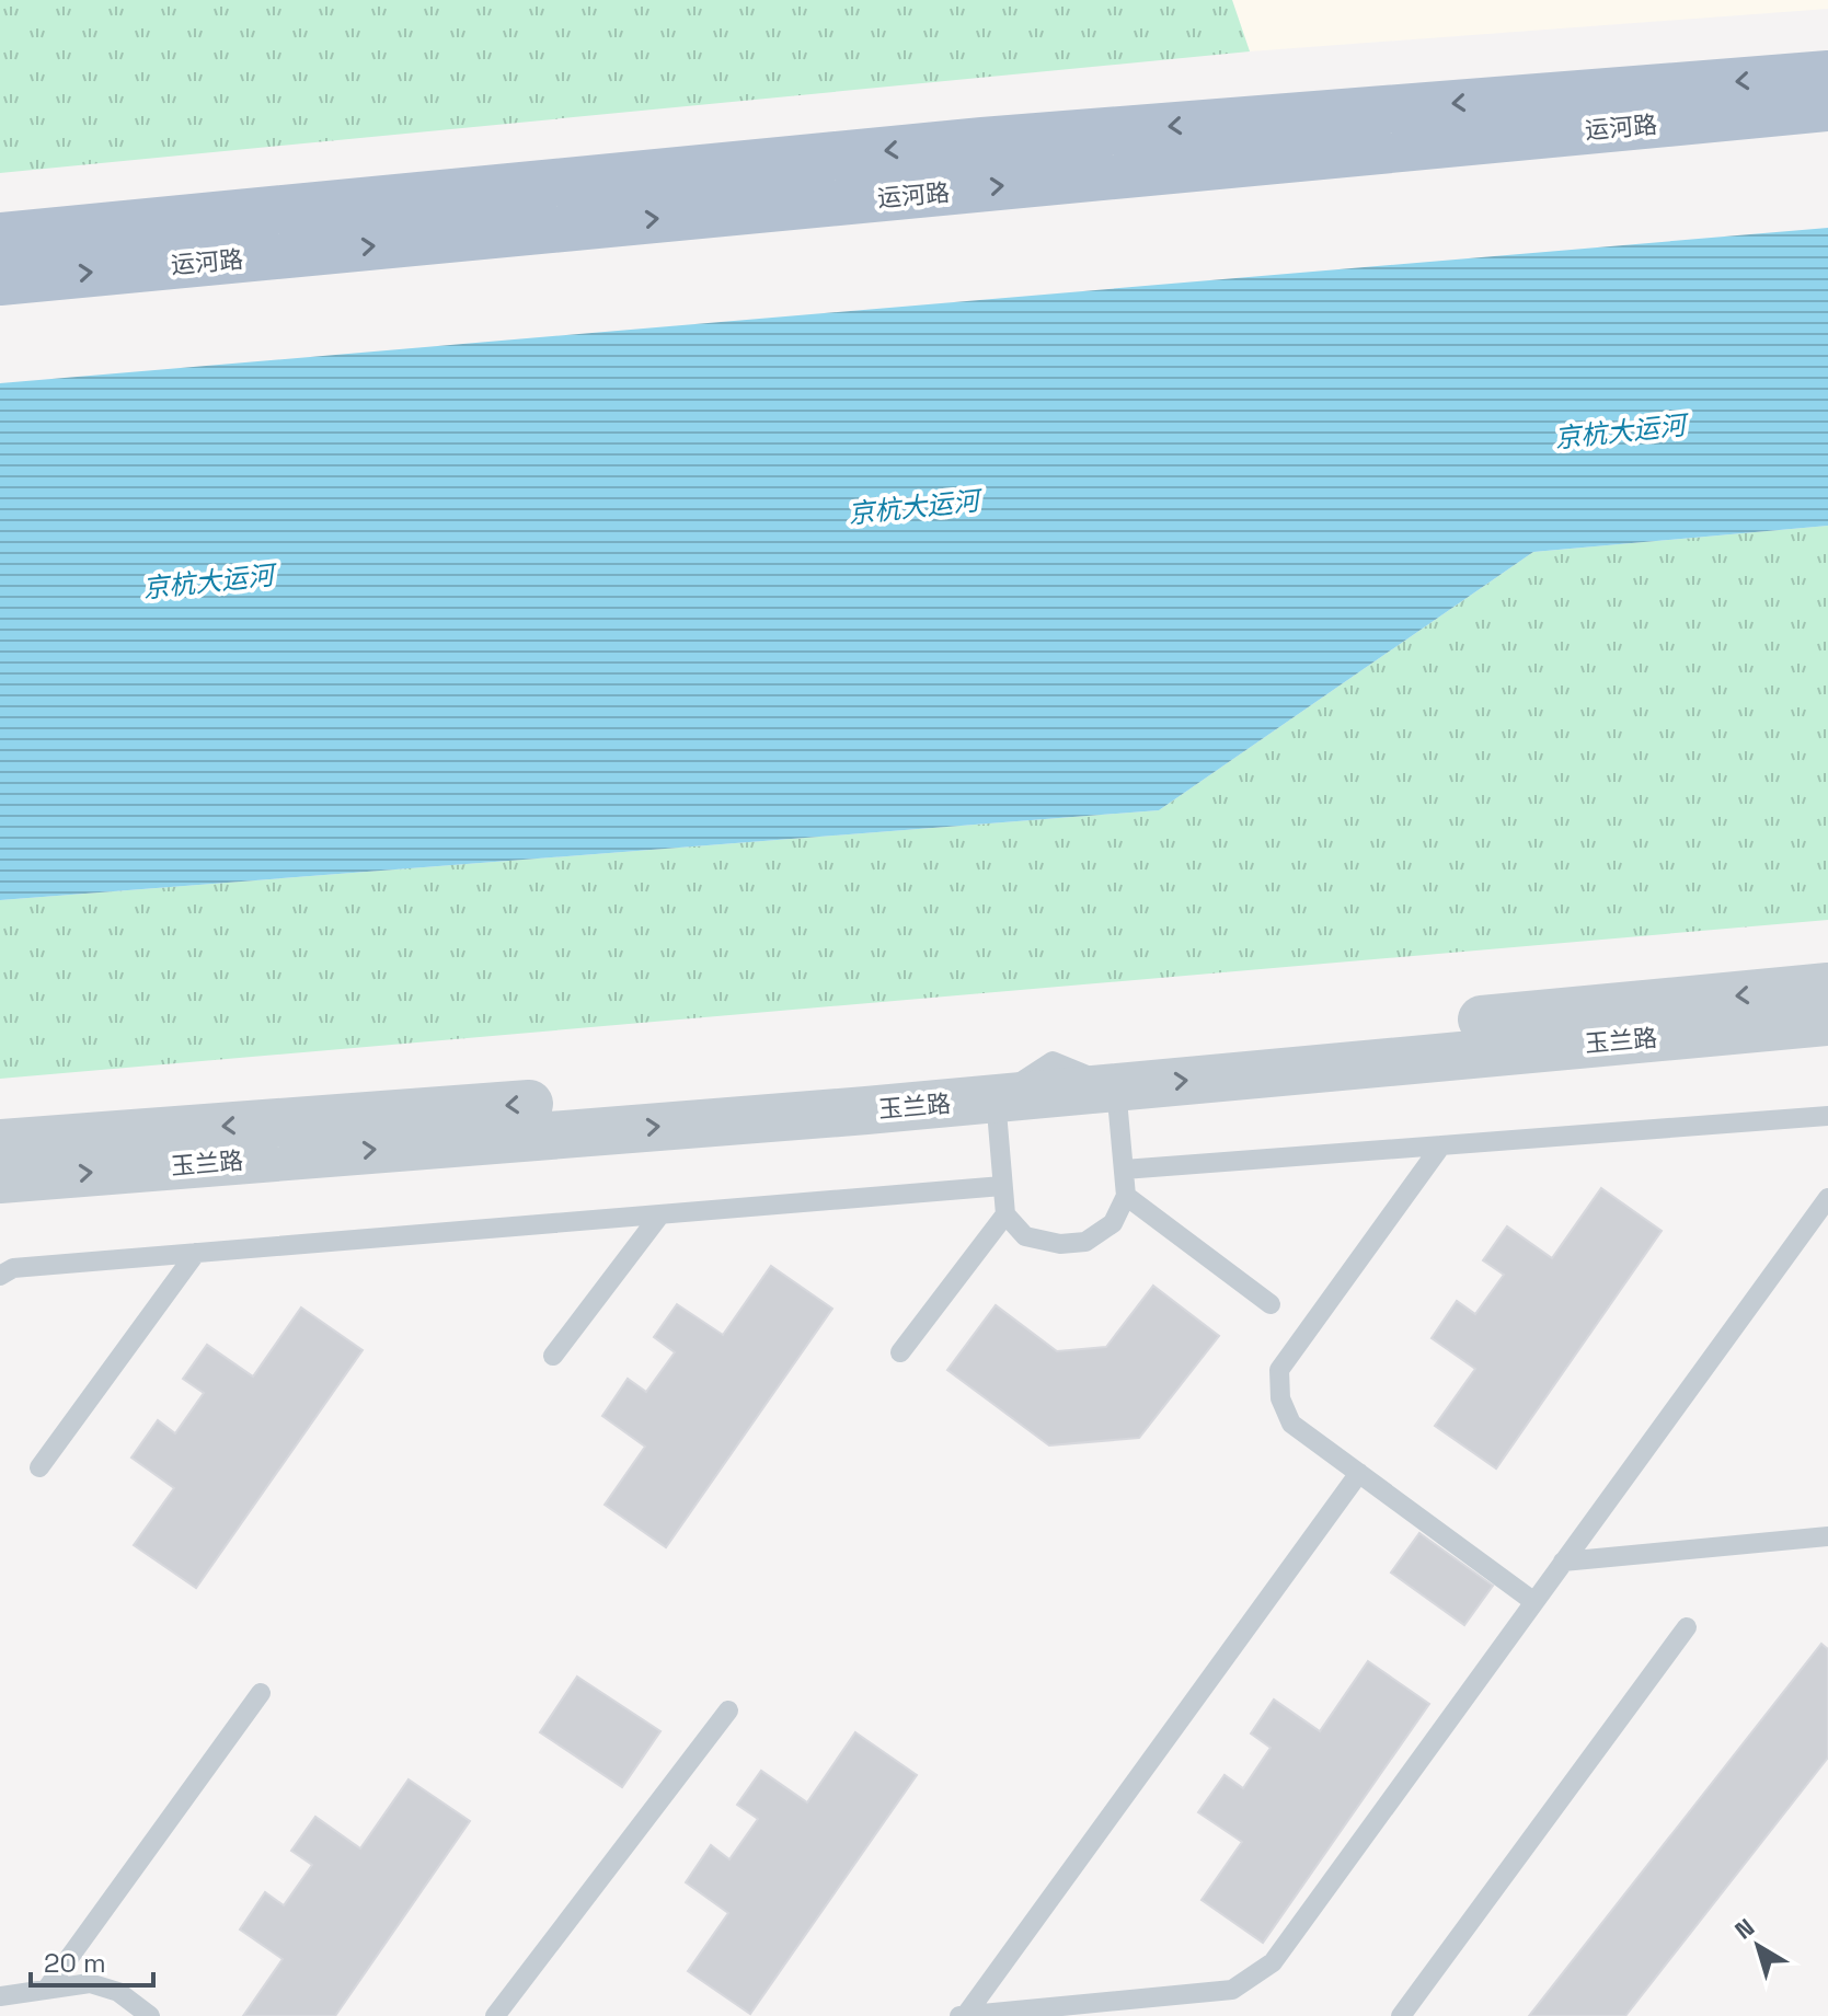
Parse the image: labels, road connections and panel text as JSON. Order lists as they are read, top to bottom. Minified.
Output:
{"streets":{"main road":["运河路"],"street":["玉兰路"]},"water":["京杭大运河"],"scale_bar":"20 m","north":"top left"}
